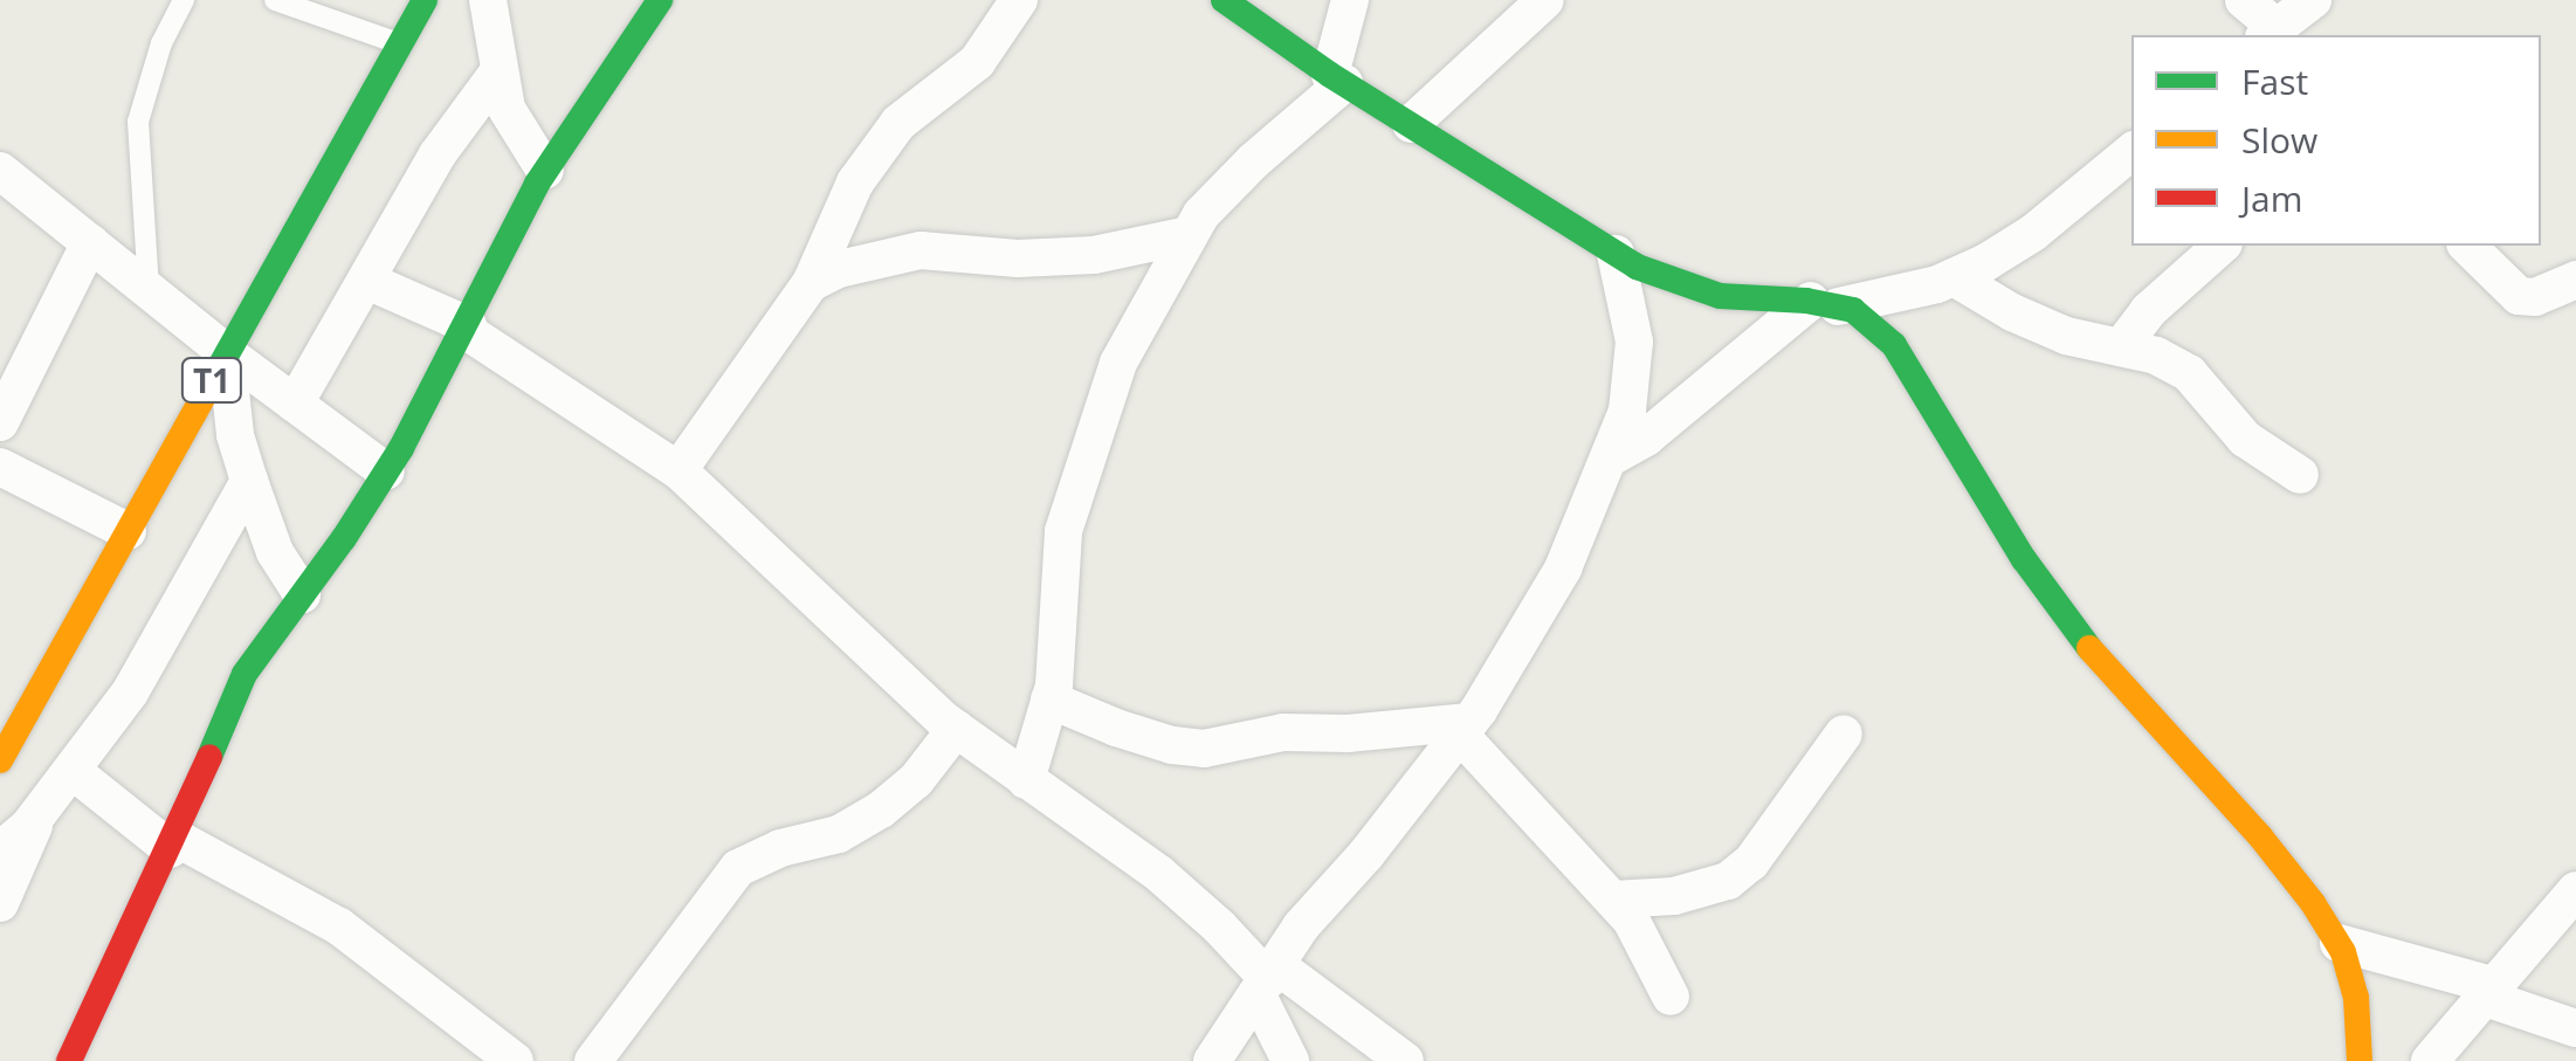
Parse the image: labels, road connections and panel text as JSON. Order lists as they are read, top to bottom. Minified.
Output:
{"streets":{"main road":["T1"]},"legend":["Fast","Slow","Jam"]}
